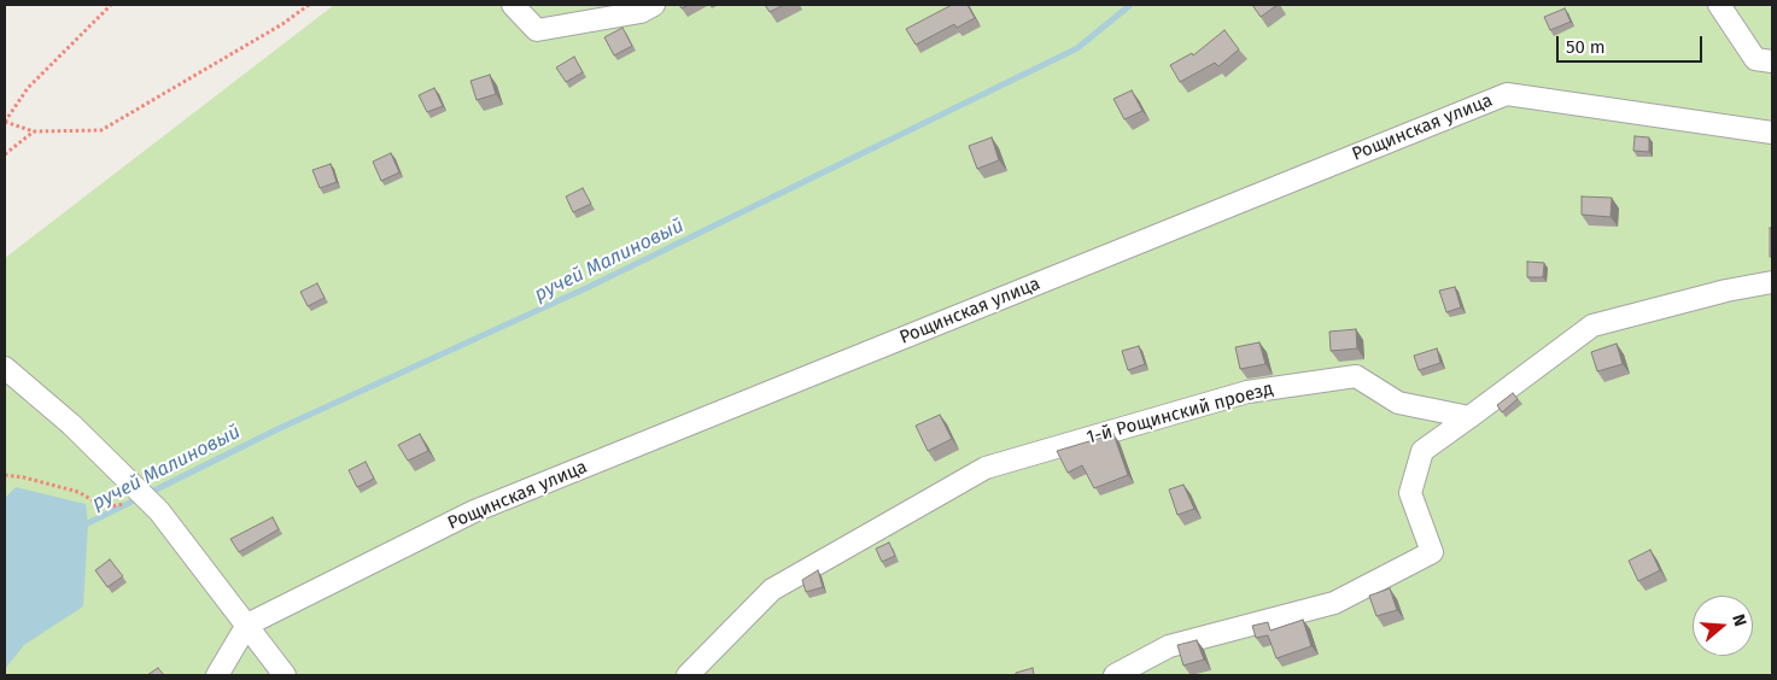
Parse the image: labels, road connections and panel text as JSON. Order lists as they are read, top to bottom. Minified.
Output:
{"streets":{"lane":["Рощинская улица","1-й Рощинский проезд"]},"water":["ручей Малиновый"],"scale_bar":"50 m","north":"right"}
